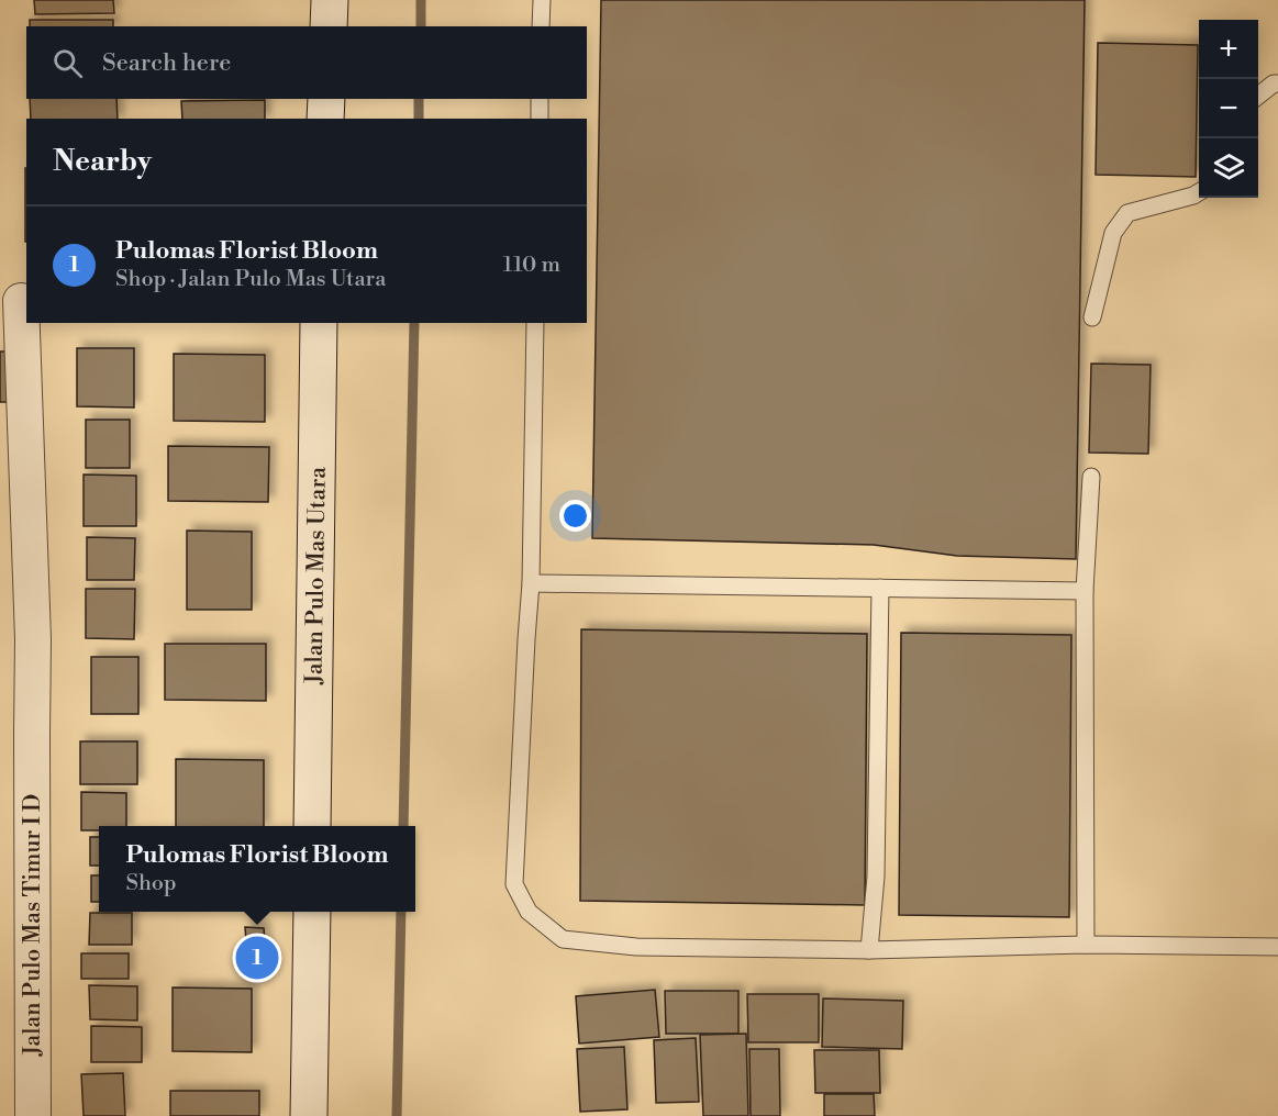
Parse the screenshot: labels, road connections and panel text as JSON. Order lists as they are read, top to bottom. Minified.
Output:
{"streets":{"street":["Jalan Pulo Mas Utara","Jalan Pulo Mas Timur I D"]},"page":{"map_buttons":["+","−"],"search":"Search here","heading":"Nearby","list":[{"mark":"1","name":"Pulomas Florist Bloom","note":"Shop · Jalan Pulo Mas Utara","value":"110 m"}],"popup":["Pulomas Florist Bloom","Shop"],"pins":"1"}}
